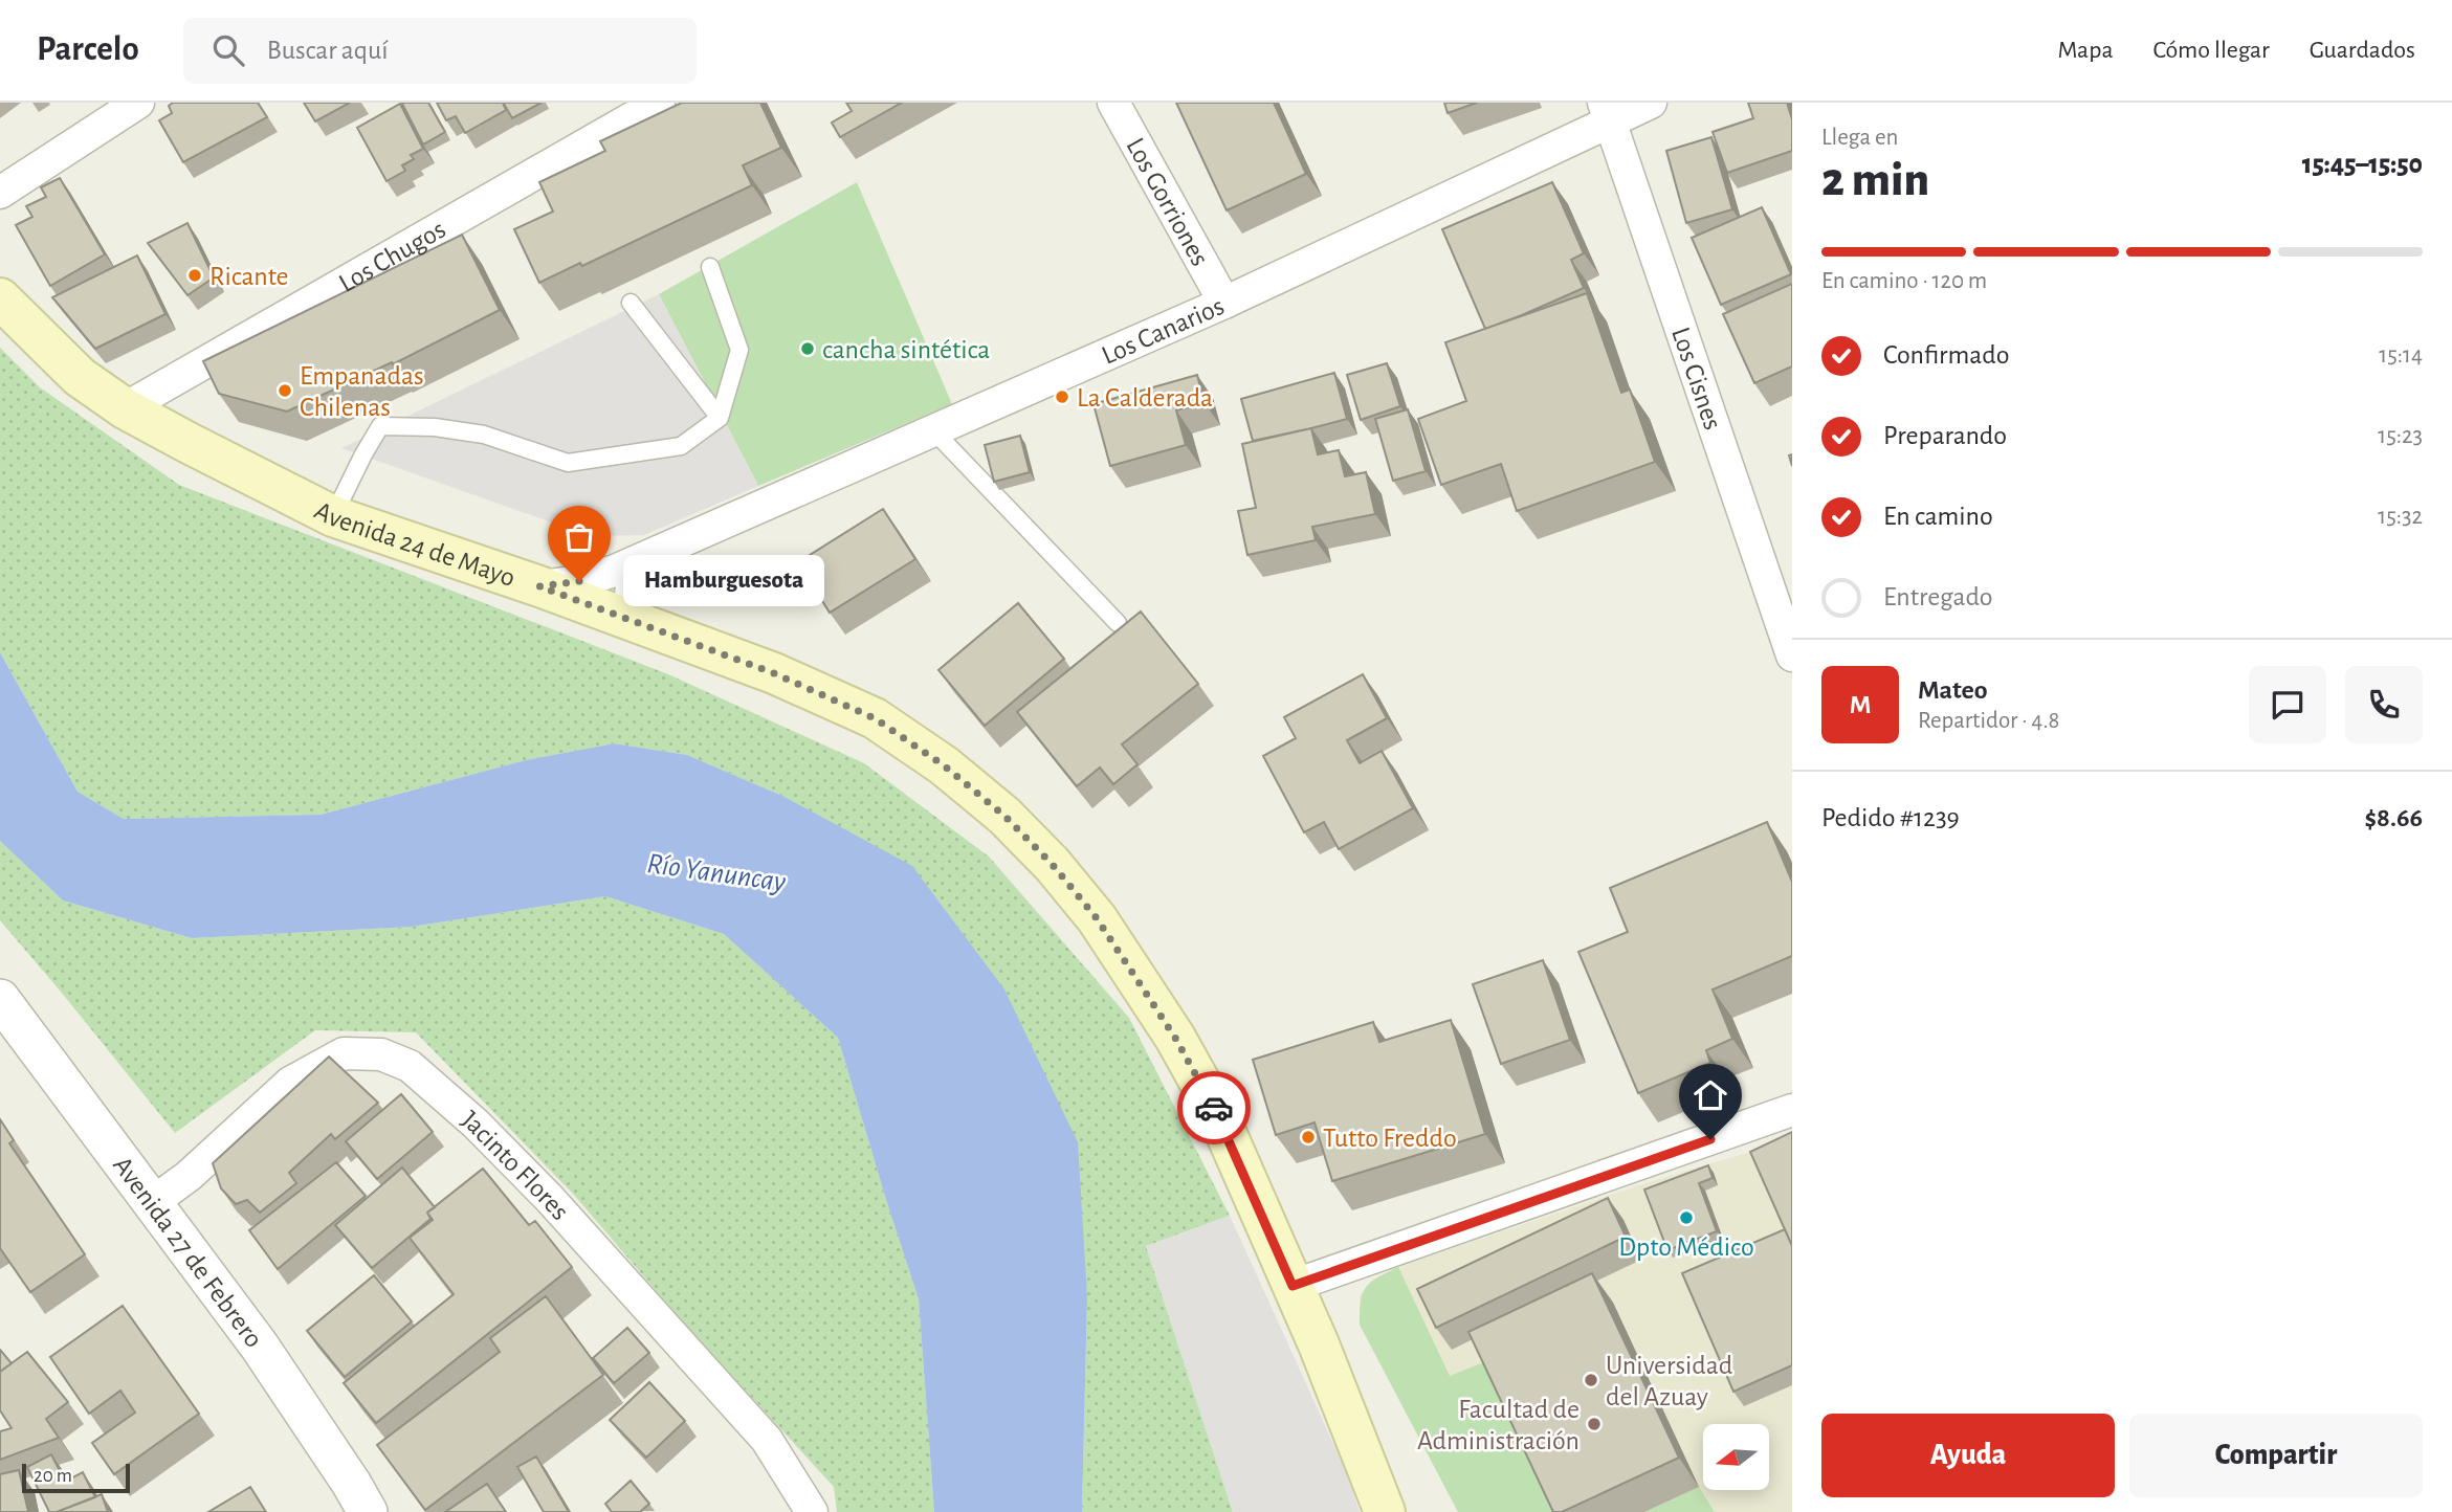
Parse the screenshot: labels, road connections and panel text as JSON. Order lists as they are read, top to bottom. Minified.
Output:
{"streets":{"main road":["Avenida 24 de Mayo"],"street":["Los Gorriones","Los Chugos","Los Canarios","Los Cisnes","Jacinto Flores","Avenida 27 de Febrero"]},"crossings":[["Los Gorriones","Los Canarios"],["Los Chugos","Avenida 24 de Mayo"],["Los Canarios","Los Cisnes"],["Los Canarios","Avenida 24 de Mayo"],["Jacinto Flores","Avenida 27 de Febrero"]],"water":["Río Yanuncay"],"places":["Ricante","cancha sintética","Empanadas Chilenas","La Calderada","Hamburguesota","Tutto Freddo","Dpto Médico","Universidad del Azuay","Facultad de Administración"],"scale_bar":"20 m","north":"left","page":{"header":"Parcelo","search":"Buscar aquí","nav":["Mapa","Cómo llegar","Guardados"],"heading":["2 min","Llega en","15:45–15:50"],"panel":["Mateo","Repartidor · 4.8","Pedido #1239","$8.66"],"bar":"En camino · 120 m","list":[["Confirmado","15:14"],["Preparando","15:23"],["En camino","15:32"],"Entregado"],"bubble":"Hamburguesota","round":"M","buttons":["Ayuda","Compartir"],"scale":"20 m"}}
